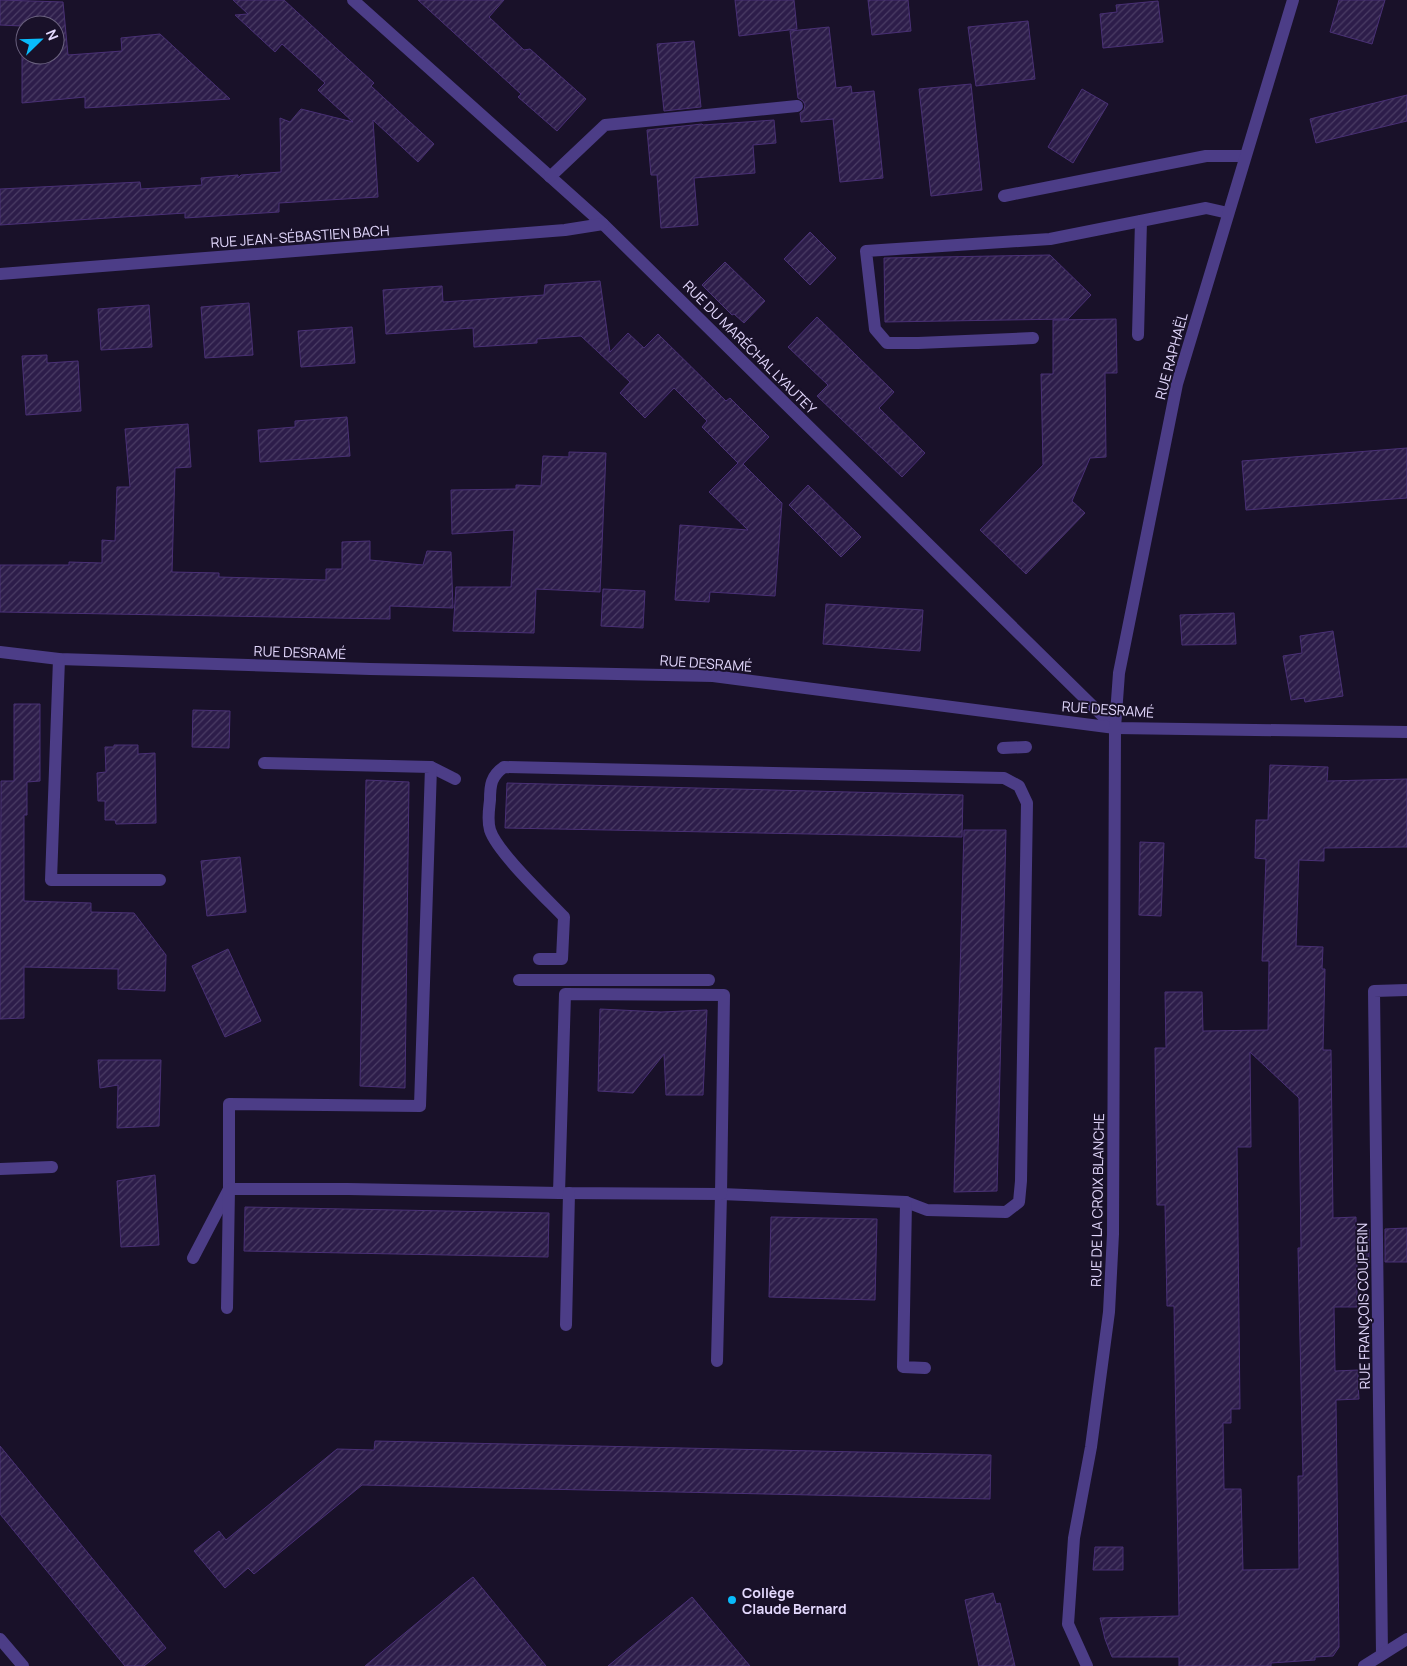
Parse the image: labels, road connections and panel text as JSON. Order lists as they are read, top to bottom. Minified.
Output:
{"streets":{"street":["RUE JEAN-SÉBASTIEN BACH","RUE DU MARÉCHAL LYAUTEY","RUE RAPHAËL","RUE DESRAMÉ","RUE DE LA CROIX BLANCHE","RUE FRANÇOIS COUPERIN"]},"crossings":[["RUE JEAN-SÉBASTIEN BACH","RUE DU MARÉCHAL LYAUTEY"],["RUE DU MARÉCHAL LYAUTEY","RUE RAPHAËL"],["RUE DU MARÉCHAL LYAUTEY","RUE DESRAMÉ"],["RUE DU MARÉCHAL LYAUTEY","RUE DE LA CROIX BLANCHE"],["RUE RAPHAËL","RUE DESRAMÉ"],["RUE RAPHAËL","RUE DE LA CROIX BLANCHE"],["RUE DESRAMÉ","RUE DE LA CROIX BLANCHE"]],"places":["Collège Claude Bernard"],"north":"top right"}
